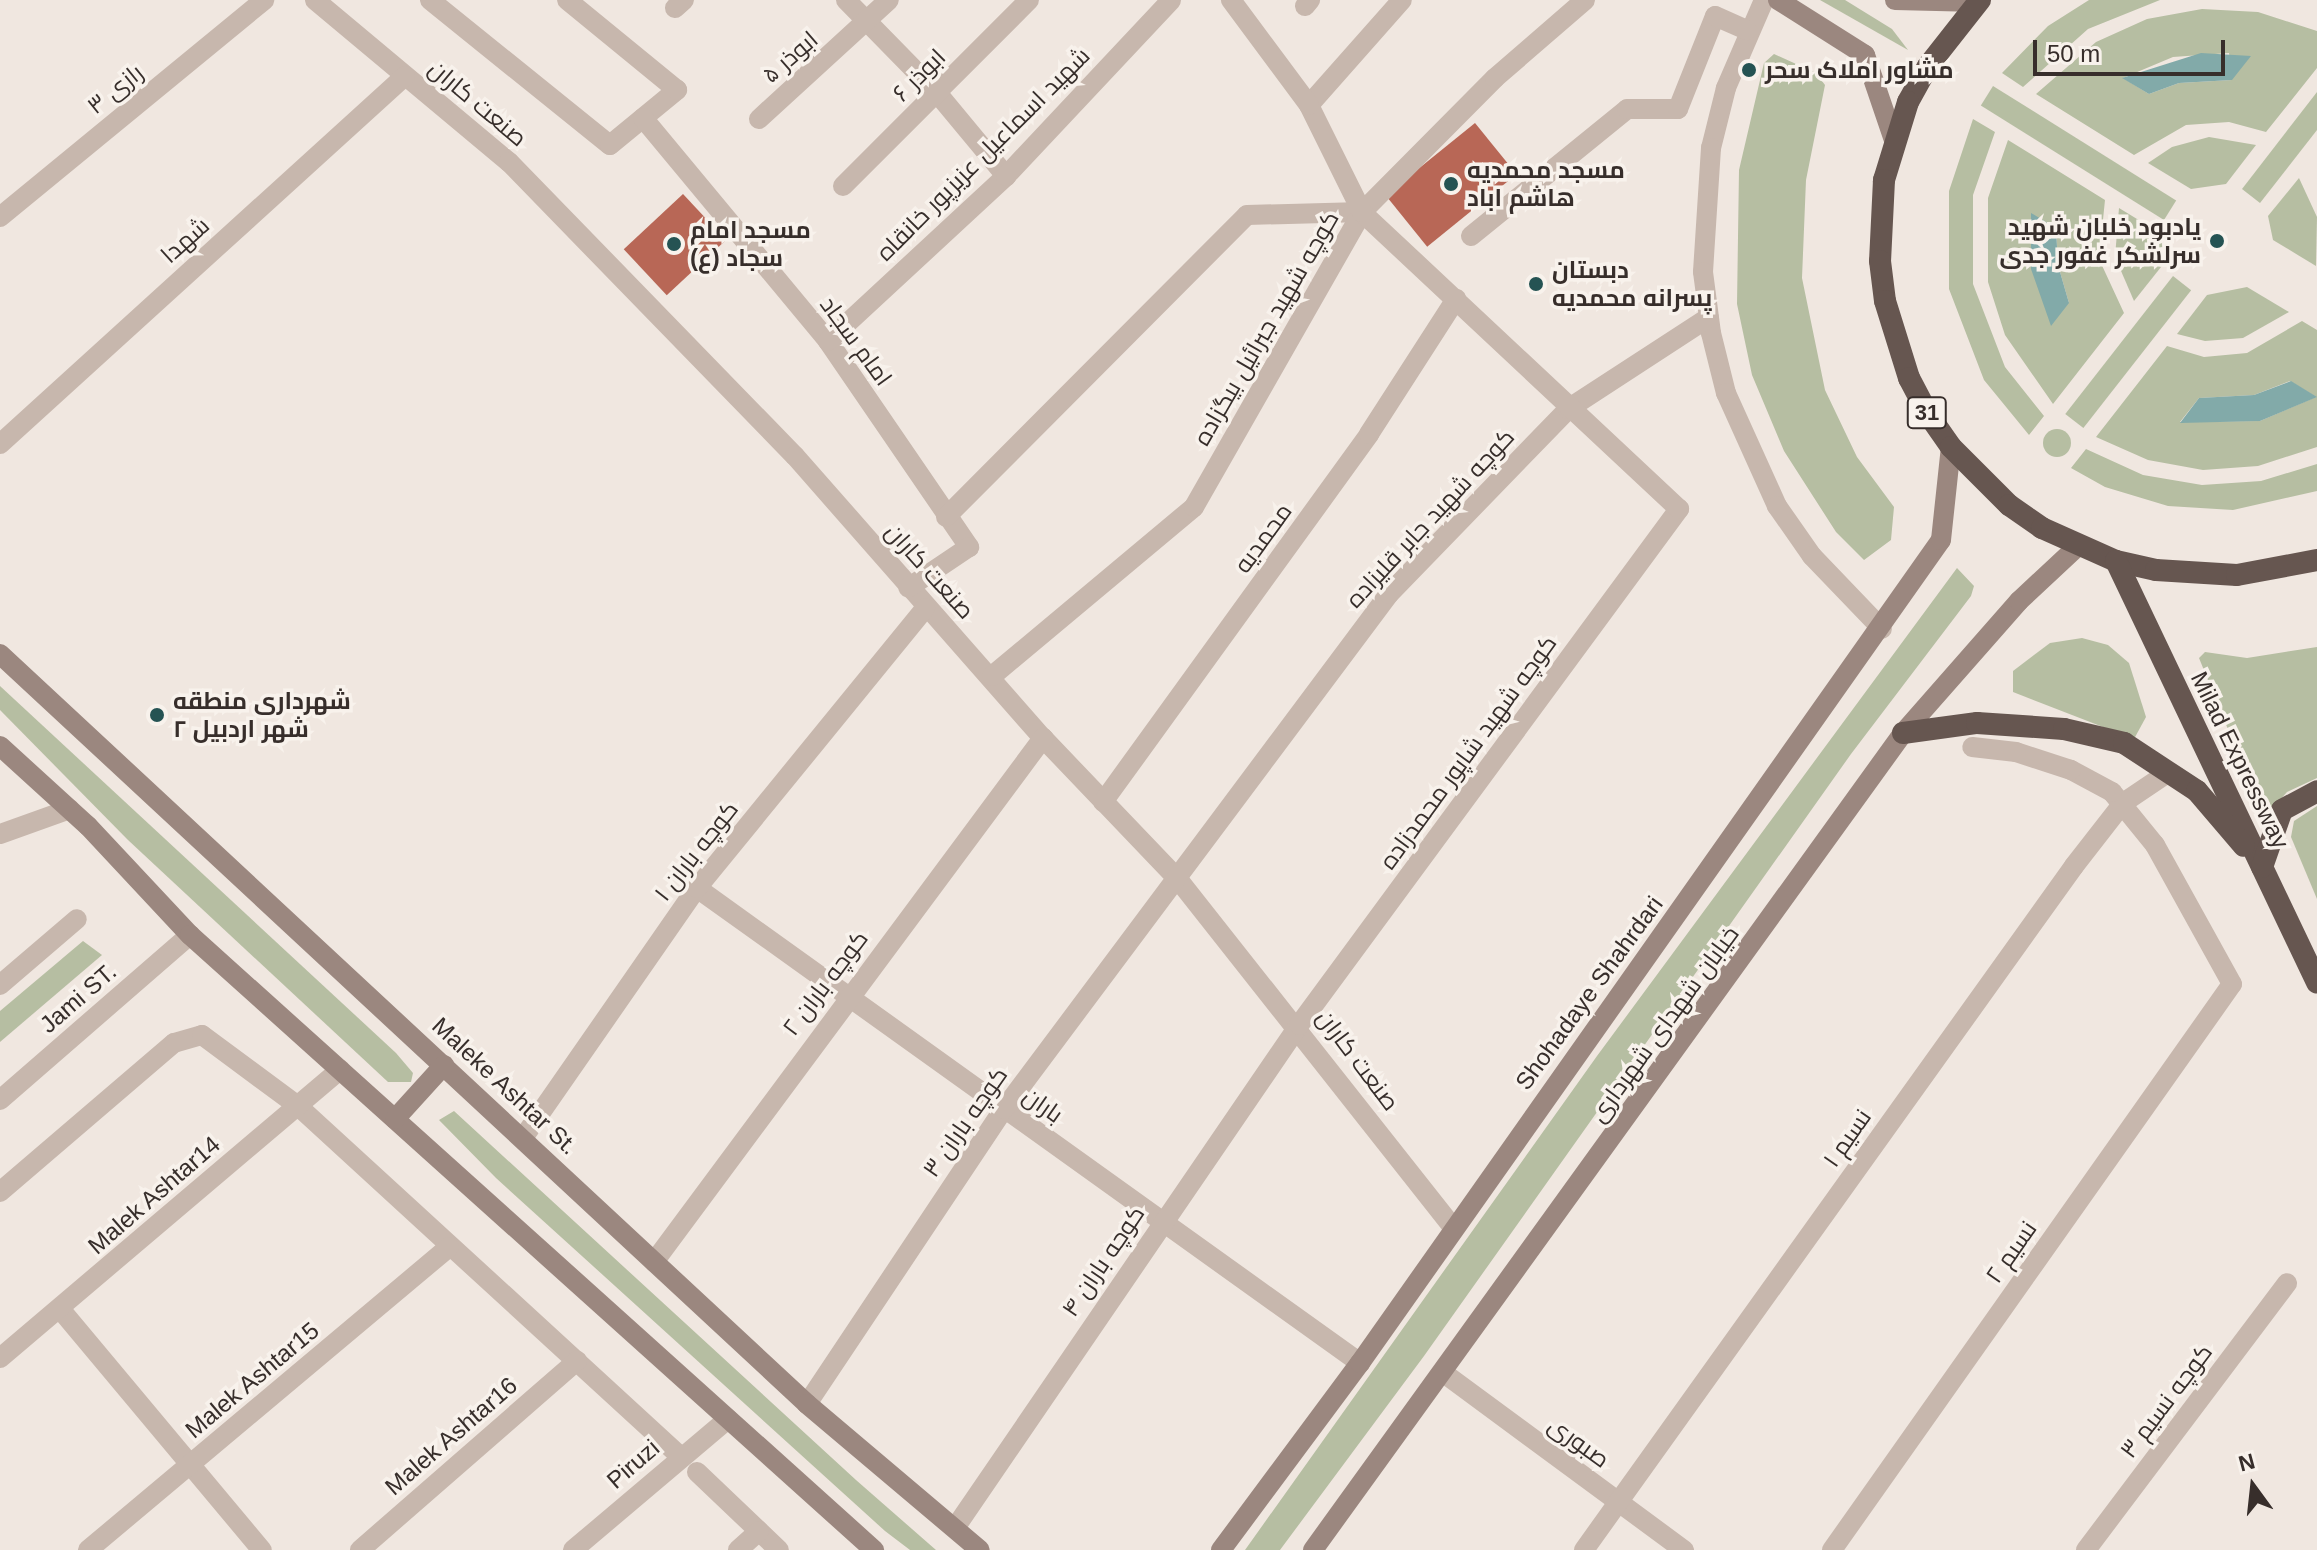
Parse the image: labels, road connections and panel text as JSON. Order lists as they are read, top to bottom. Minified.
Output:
{"streets":{"highway":["31","Milad Expressway"],"main road":["Shohadaye Shahrdari","خیابان شهدای شهرداری","Maleke Ashtar St."],"street":["ابوذر ۵","ابوذر ۶","رازی ۳","صنعت کاران","شهید اسماعیل عزیزپور خانقاه","شهدا","کوچه شهید جبرائیل بیگزاده","امام سجاد","کوچه شهید جابر قلیزاده","محمدیه","کوچه شهید شاپور محمدزاده","کوچه باران ۱","کوچه باران ۲","Jami ST.","باران","کوچه باران ۳","نسیم ۱","Malek Ashtar14","نسیم ۲","کوچه باران ۴","Malek Ashtar15","کوچه نسیم ۳","Malek Ashtar16","صبوری","Piruzi"]},"crossings":[["صنعت کاران","شهدا"],["صنعت کاران","کوچه شهید جبرائیل بیگزاده"],["صنعت کاران","امام سجاد"],["صنعت کاران","کوچه شهید جابر قلیزاده"],["صنعت کاران","محمدیه"],["صنعت کاران","کوچه شهید شاپور محمدزاده"],["صنعت کاران","کوچه باران ۱"],["صنعت کاران","کوچه باران ۲"],["صنعت کاران","Shohadaye Shahrdari"],["صنعت کاران","کوچه باران ۳"],["صنعت کاران","کوچه باران ۴"],["شهید اسماعیل عزیزپور خانقاه","امام سجاد"],["31","Milad Expressway"],["31","Shohadaye Shahrdari"],["31","خیابان شهدای شهرداری"],["کوچه شهید جابر قلیزاده","کوچه شهید شاپور محمدزاده"],["کوچه شهید جابر قلیزاده","کوچه باران ۳"],["کوچه شهید شاپور محمدزاده","کوچه باران ۴"],["کوچه باران ۱","Maleke Ashtar St."],["کوچه باران ۱","باران"],["کوچه باران ۲","Maleke Ashtar St."],["کوچه باران ۲","باران"],["Shohadaye Shahrdari","باران"],["خیابان شهدای شهرداری","صبوری"],["Maleke Ashtar St.","کوچه باران ۳"],["Maleke Ashtar St.","کوچه باران ۴"],["باران","کوچه باران ۳"],["باران","کوچه باران ۴"],["نسیم ۱","نسیم ۲"],["نسیم ۱","صبوری"]],"places":["مشاور املاک سحر","مسجد محمدیه هاشم اباد","یادبود خلبان شهید سرلشکر غفور جدی","مسجد امام سجاد (ع)","دبستان پسرانه محمدیه","شهرداری منطقه ۲ شهر اردبیل"],"scale_bar":"50 m","north":"top"}
